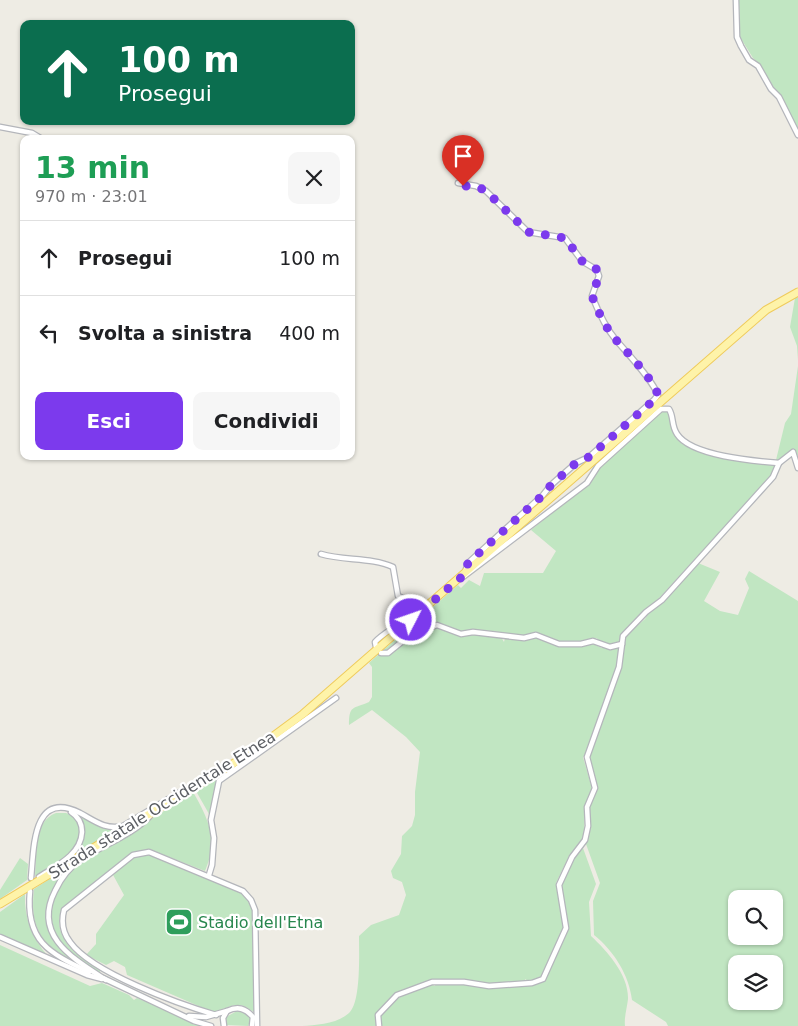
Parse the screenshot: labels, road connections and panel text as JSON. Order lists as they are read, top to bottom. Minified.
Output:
{"streets":{"main road":["Strada statale Occidentale Etnea"]},"places":{"sports":["Stadio dell'Etna"]},"page":{"turn":["100 m","Prosegui"],"heading":["13 min","970 m · 23:01"],"list":[{"name":"Prosegui","value":"100 m"},{"name":"Svolta a sinistra","value":"400 m"}],"buttons":["Esci","Condividi"]}}
